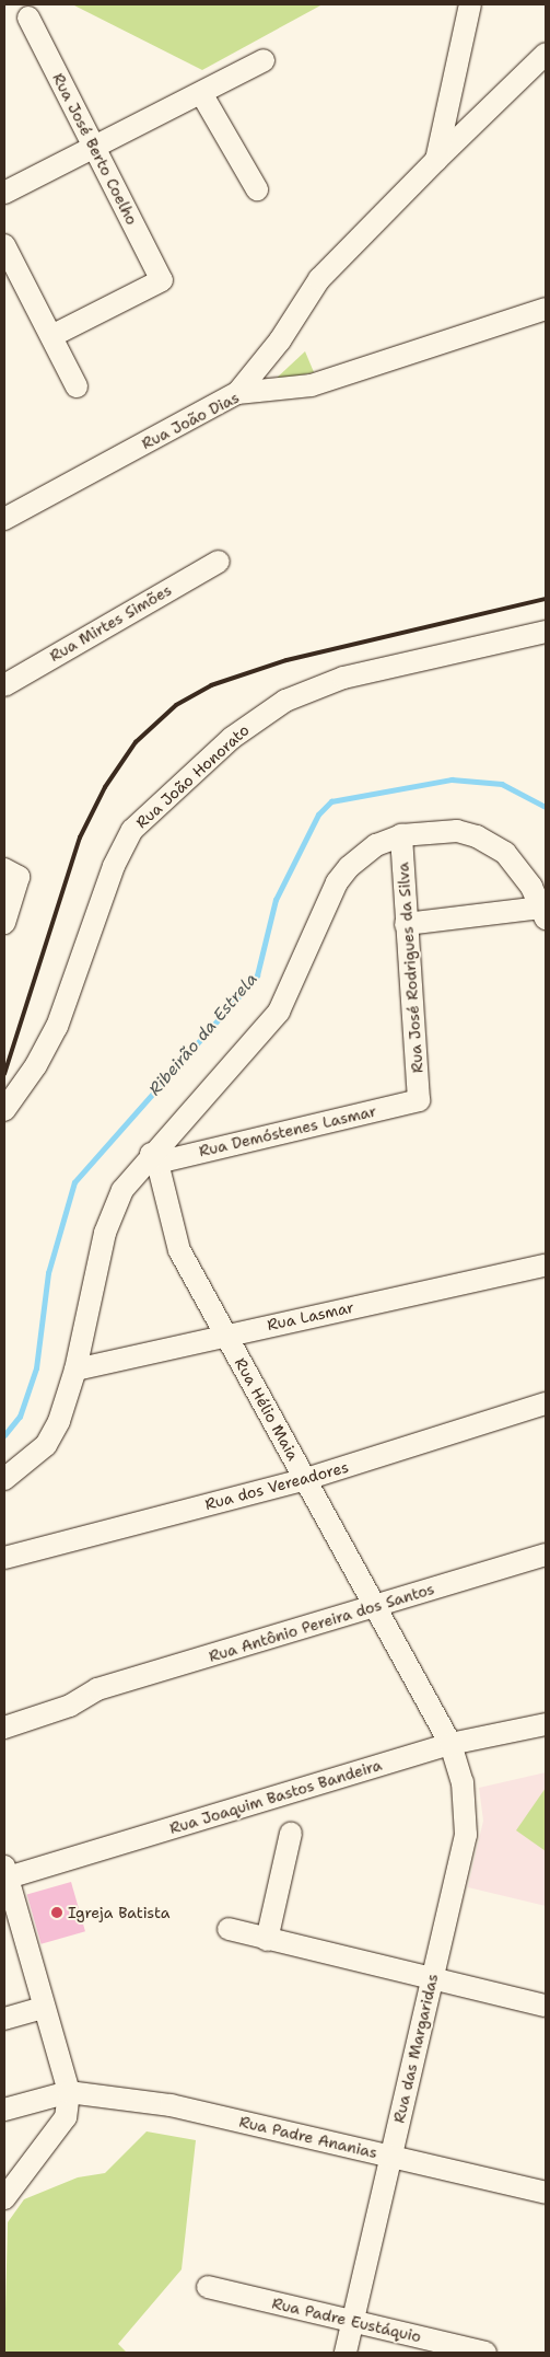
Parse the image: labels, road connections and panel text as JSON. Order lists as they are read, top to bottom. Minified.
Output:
{"streets":{"street":["Rua José Berto Coelho","Rua João Dias","Rua Mirtes Simões","Rua João Honorato","Rua José Rodrigues da Silva","Rua Demóstenes Lasmar","Rua Lasmar","Rua Hélio Maia","Rua dos Vereadores","Rua Antônio Pereira dos Santos","Rua Joaquim Bastos Bandeira","Rua das Margaridas","Rua Padre Ananias","Rua Padre Eustáquio"]},"crossings":[["Rua José Rodrigues da Silva","Rua Demóstenes Lasmar"],["Rua Demóstenes Lasmar","Rua Hélio Maia"],["Rua Lasmar","Rua Hélio Maia"],["Rua Hélio Maia","Rua dos Vereadores"],["Rua Hélio Maia","Rua Antônio Pereira dos Santos"],["Rua Hélio Maia","Rua Joaquim Bastos Bandeira"],["Rua Hélio Maia","Rua das Margaridas"],["Rua Joaquim Bastos Bandeira","Rua das Margaridas"],["Rua das Margaridas","Rua Padre Ananias"],["Rua das Margaridas","Rua Padre Eustáquio"]],"water":["Ribeirão da Estrela"],"places":["Igreja Batista"]}
